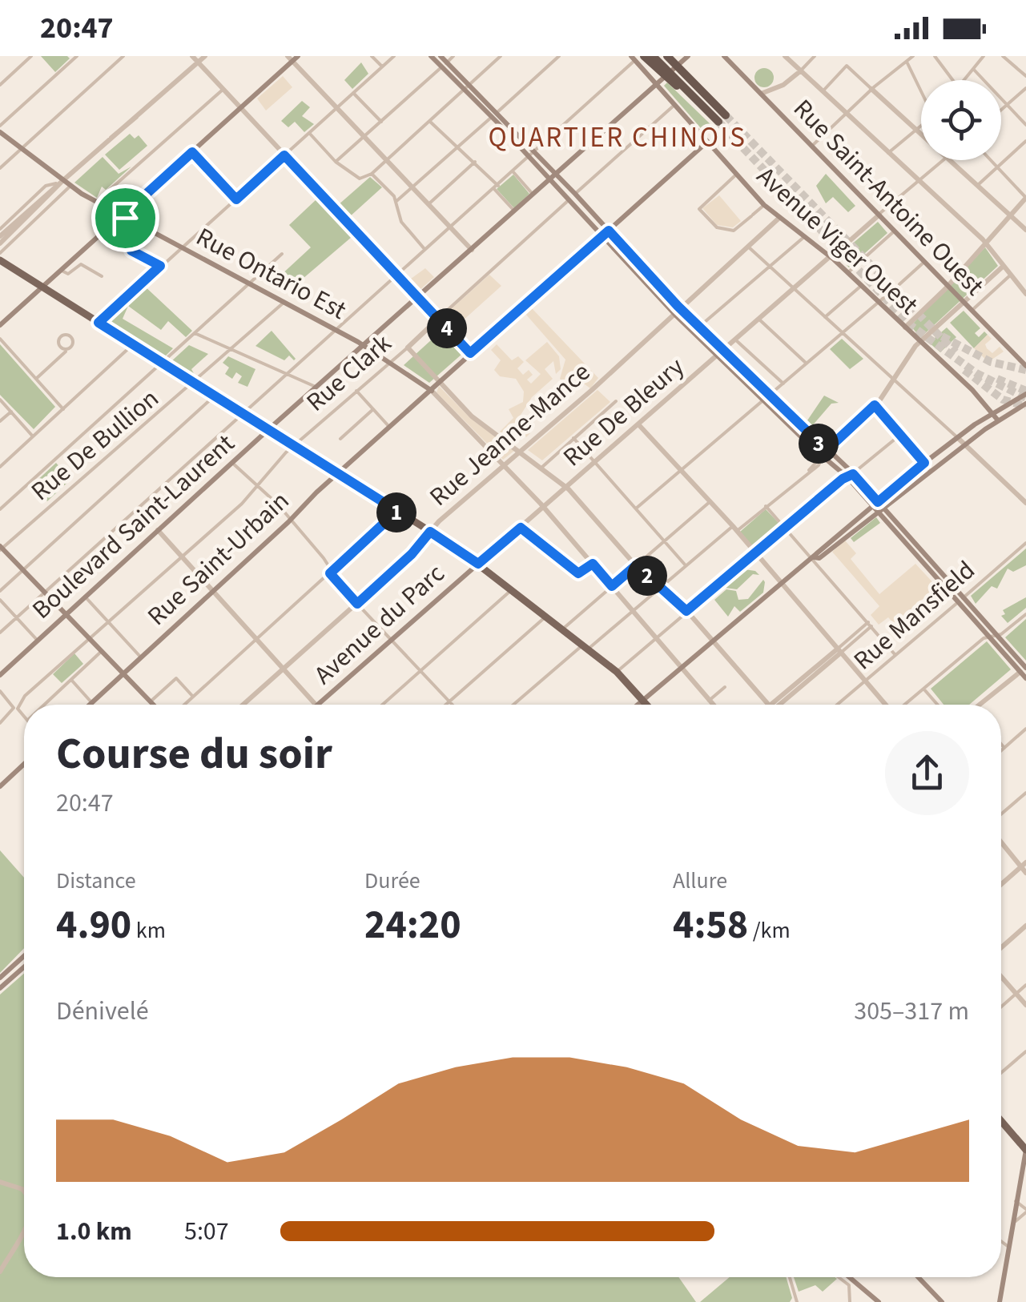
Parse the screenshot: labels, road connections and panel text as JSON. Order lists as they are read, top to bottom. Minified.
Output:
{"streets":{"main road":["Rue Saint-Antoine Ouest","Avenue Viger Ouest","Rue Ontario Est","Boulevard Saint-Laurent","Rue Saint-Urbain","Avenue du Parc"],"street":["Rue Clark","Rue De Bleury","Rue Jeanne-Mance","Rue De Bullion","Rue Mansfield"]},"crossings":[["Rue Saint-Antoine Ouest","Rue De Bleury"],["Avenue Viger Ouest","Rue De Bleury"],["Avenue Viger Ouest","Rue Jeanne-Mance"],["Avenue Viger Ouest","Boulevard Saint-Laurent"],["Avenue Viger Ouest","Rue Saint-Urbain"],["Rue Ontario Est","Rue Clark"],["Rue Ontario Est","Rue De Bullion"],["Rue Ontario Est","Boulevard Saint-Laurent"],["Rue Ontario Est","Rue Saint-Urbain"],["Rue De Bleury","Avenue du Parc"]],"districts":["QUARTIER CHINOIS"],"page":{"status":"20:47","pins":["4","3","1","2"],"heading":["Course du soir","20:47"],"stats":[["Distance","4.90 km"],["Durée","24:20"],["Allure","4:58 /km"]],"chart":["Dénivelé","305–317 m"],"list":[{"name":"1.0 km","note":"5:07"}]}}
